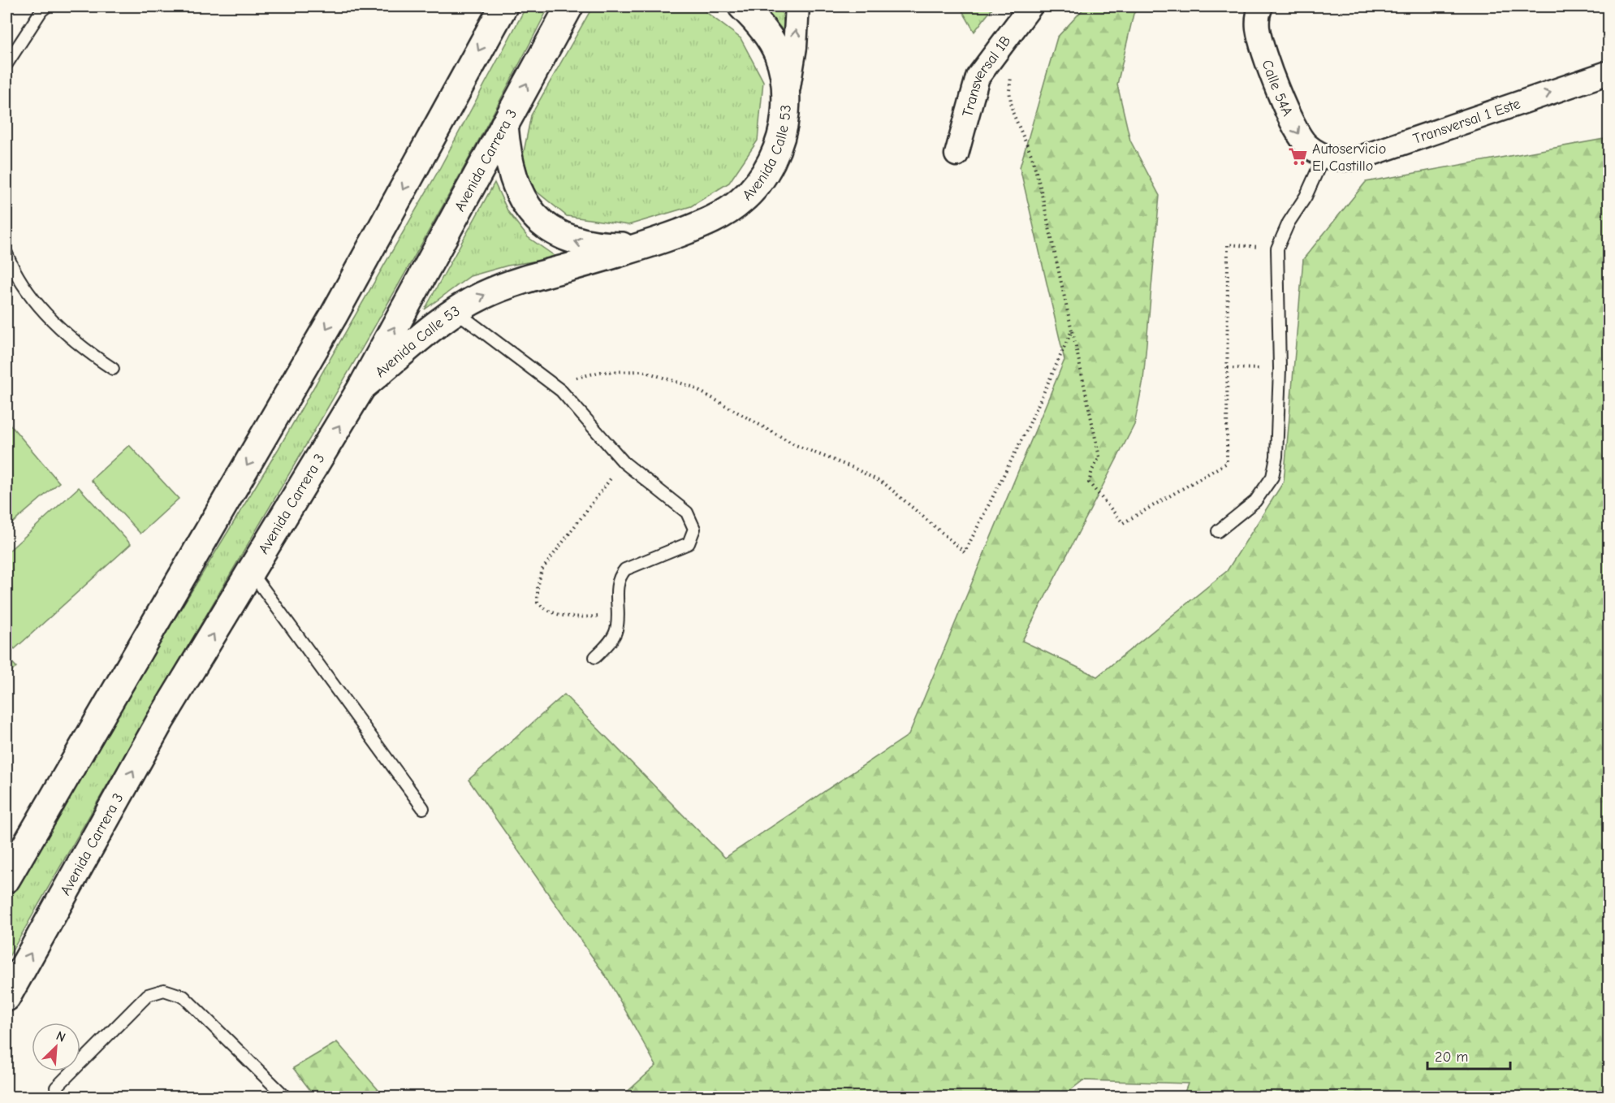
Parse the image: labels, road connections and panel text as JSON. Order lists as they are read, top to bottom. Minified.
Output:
{"streets":{"main road":["Avenida Calle 53","Avenida Carrera 3"],"street":["Transversal 1B","Calle 54A","Transversal 1 Este"]},"crossings":[["Calle 54A","Transversal 1 Este"],["Avenida Calle 53","Avenida Carrera 3"]],"one_way":["Calle 54A","Transversal 1 Este"],"places":{"supermarket":["Autoservicio El Castillo"]},"scale_bar":"20 m","north":"top right"}
